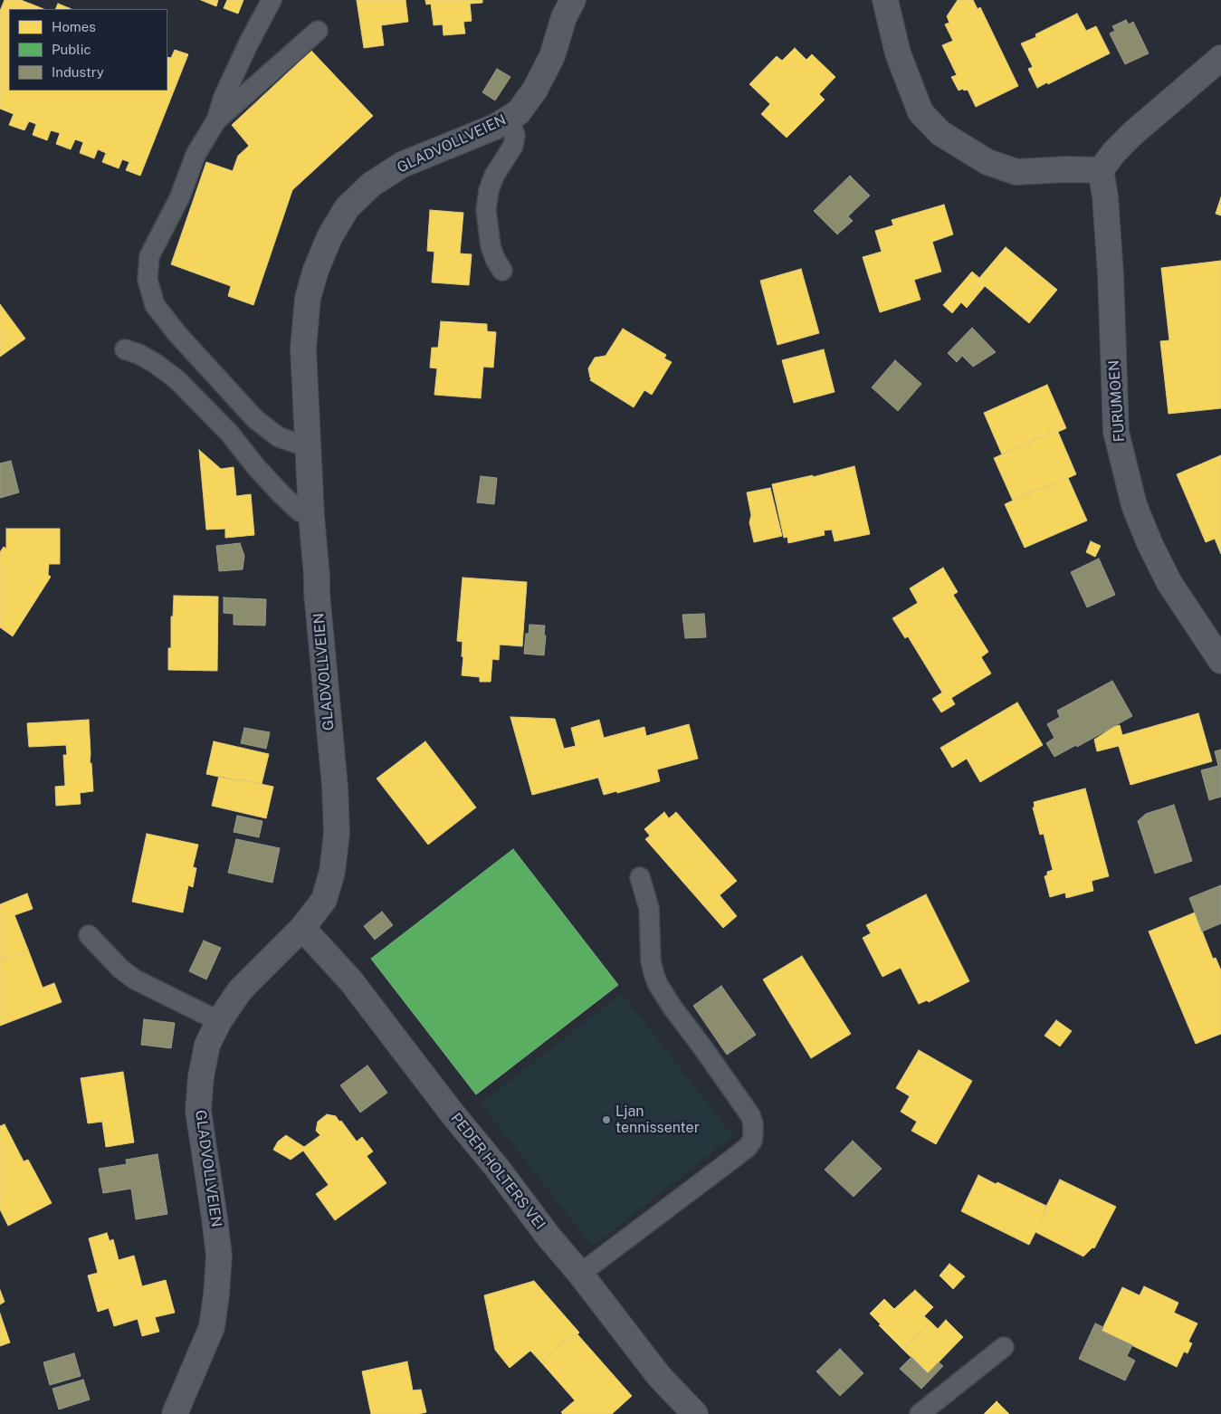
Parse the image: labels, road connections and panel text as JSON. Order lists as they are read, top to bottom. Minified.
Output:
{"streets":{"street":["GLADVOLLVEIEN","FURUMOEN","PEDER HOLTERS VEI"]},"crossings":[["GLADVOLLVEIEN","PEDER HOLTERS VEI"]],"places":["Ljan tennissenter"],"legend":["Homes","Public","Industry"]}
